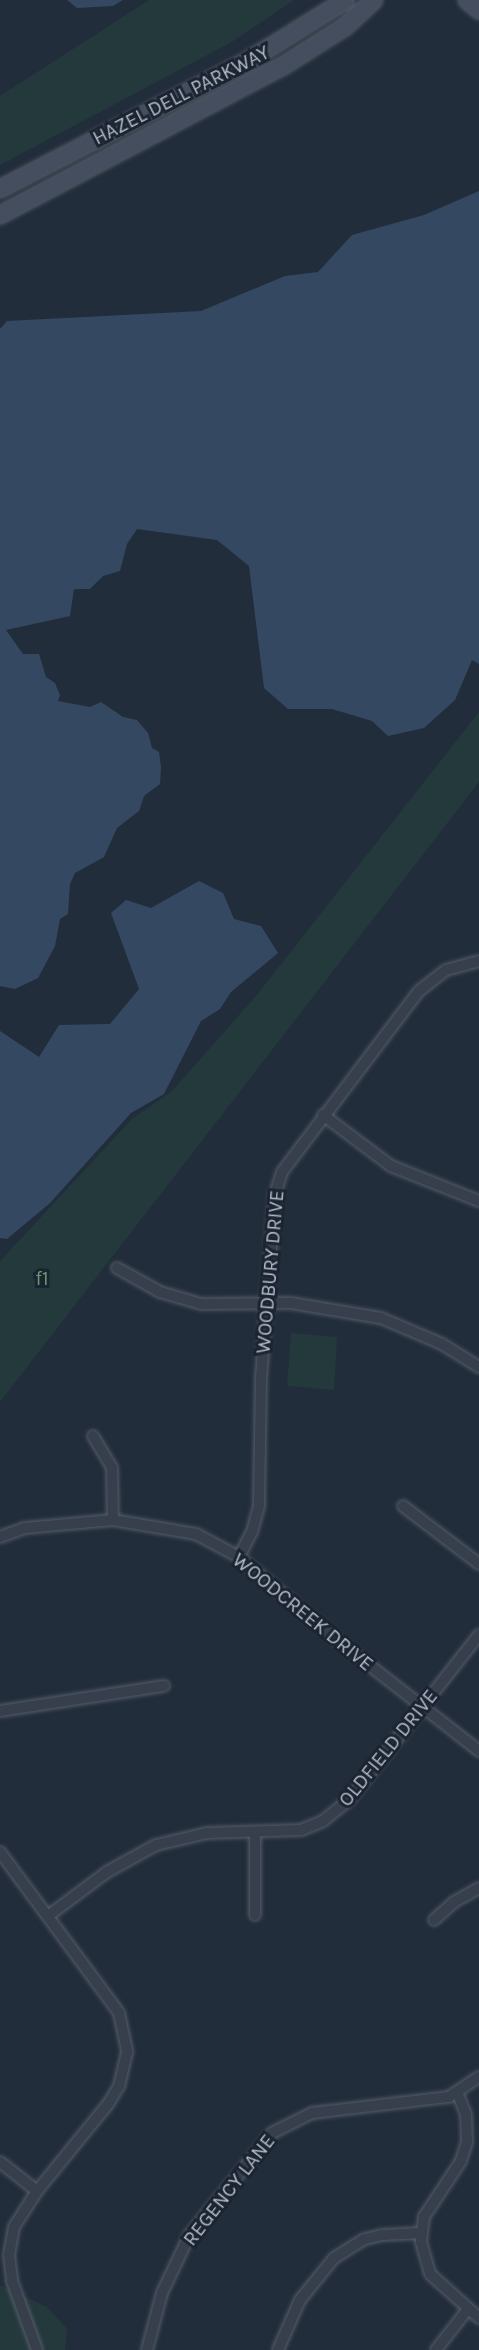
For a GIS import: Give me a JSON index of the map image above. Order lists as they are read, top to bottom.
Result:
{
  "streets": {
    "main road": ["HAZEL DELL PARKWAY"],
    "street": [
      "WOODBURY DRIVE",
      "WOODCREEK DRIVE",
      "OLDFIELD DRIVE",
      "REGENCY LANE"
    ]
  },
  "crossings": [
    ["WOODBURY DRIVE", "WOODCREEK DRIVE"],
    ["WOODCREEK DRIVE", "OLDFIELD DRIVE"]
  ],
  "parks": ["f1"]
}
